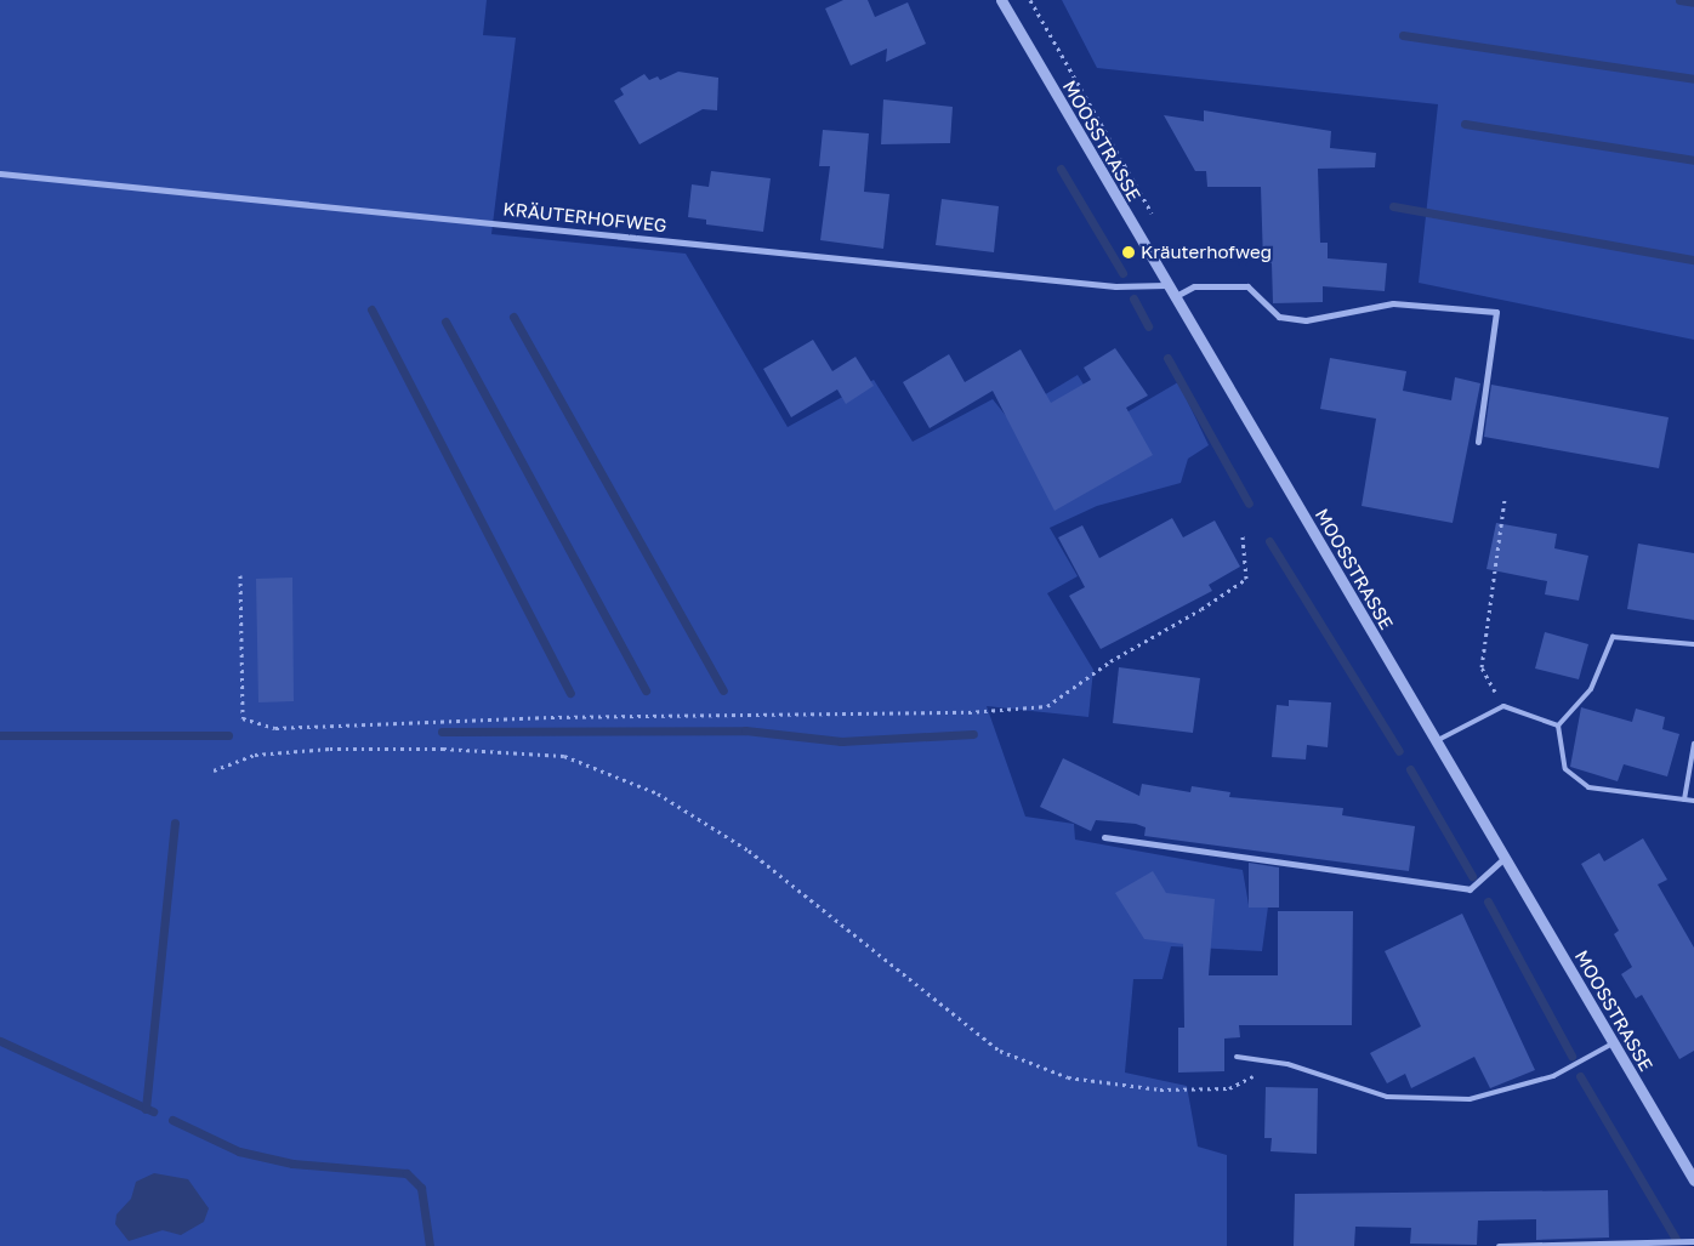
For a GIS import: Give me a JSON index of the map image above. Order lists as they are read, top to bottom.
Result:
{
  "streets": {
    "street": ["MOOSSTRASSE", "KRÄUTERHOFWEG"]
  },
  "crossings": [
    ["MOOSSTRASSE", "KRÄUTERHOFWEG"]
  ],
  "places": ["Kräuterhofweg"]
}
